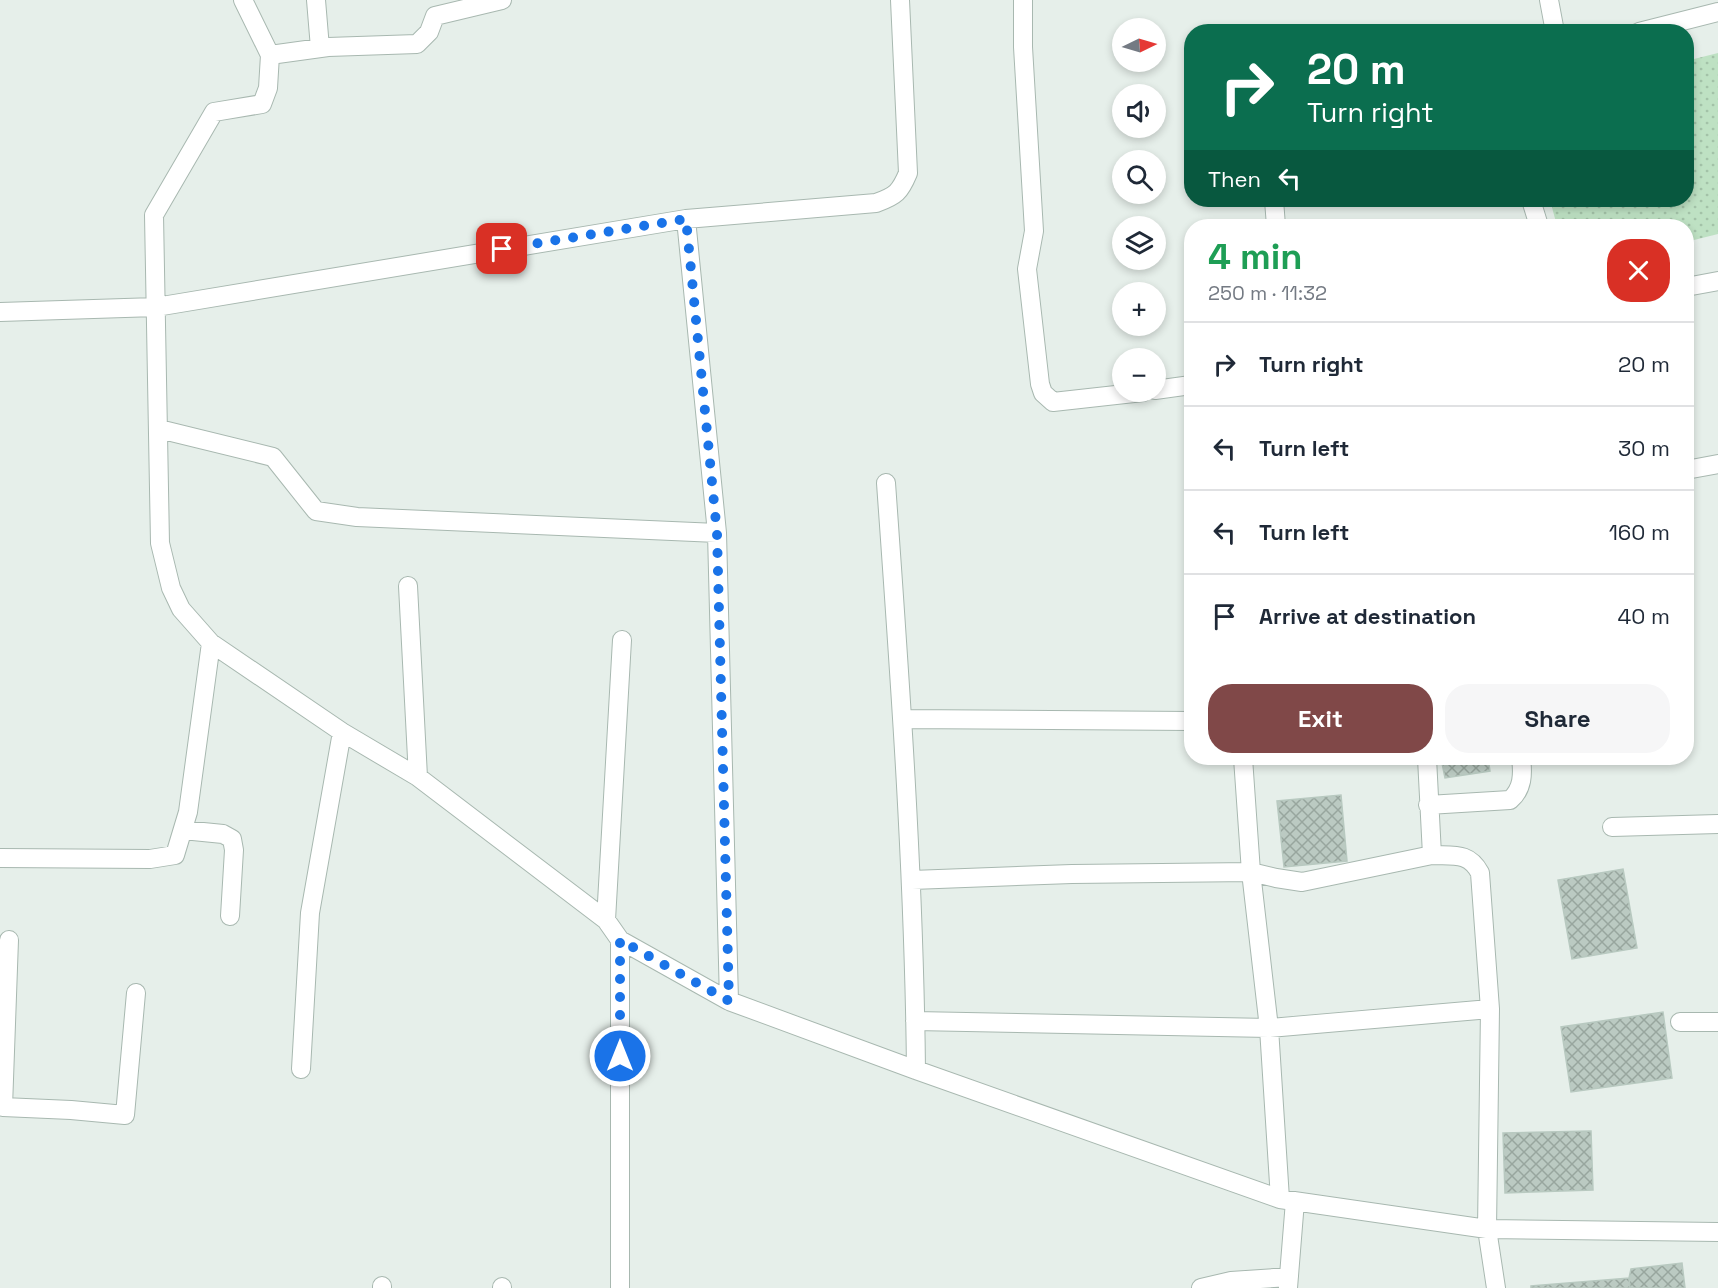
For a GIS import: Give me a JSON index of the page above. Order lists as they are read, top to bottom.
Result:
{
  "north": "right",
  "page": {
    "map_buttons": ["+", "−"],
    "turn": ["20 m", "Turn right"],
    "then": "Then",
    "heading": ["4 min", "250 m · 11:32"],
    "list": [
      {
        "name": "Turn right",
        "value": "20 m"
      },
      {
        "name": "Turn left",
        "value": "30 m"
      },
      {
        "name": "Turn left",
        "value": "160 m"
      },
      {
        "name": "Arrive at destination",
        "value": "40 m"
      }
    ],
    "buttons": ["Exit", "Share"]
  }
}
